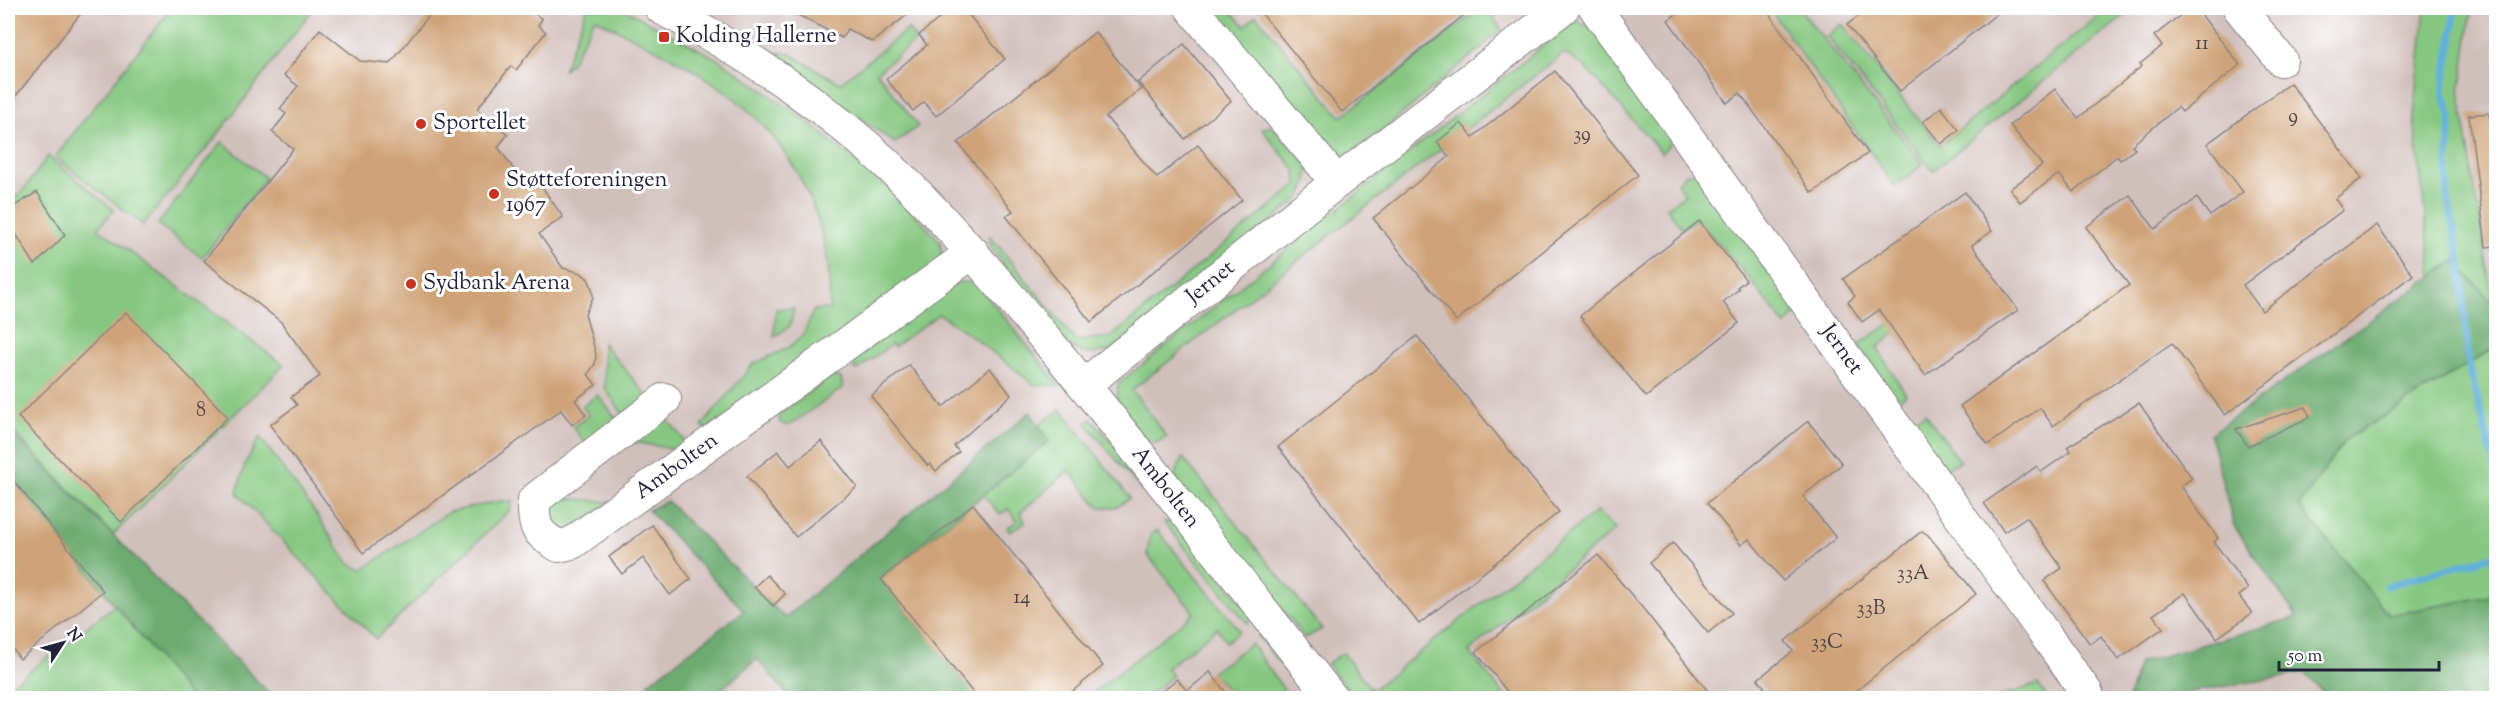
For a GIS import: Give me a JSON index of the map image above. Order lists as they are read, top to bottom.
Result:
{
  "streets": {
    "street": ["Jernet", "Ambolten"]
  },
  "crossings": [
    ["Jernet", "Ambolten"]
  ],
  "places": {
    "transit": ["Kolding Hallerne"],
    "other": ["Sportellet", "Støtteforeningen 1967", "Sydbank Arena"]
  },
  "house_numbers": [
    "11",
    "9",
    "39",
    "8",
    "33A",
    "14",
    "33B",
    "33C"
  ],
  "scale_bar": "50 m",
  "north": "top right"
}
